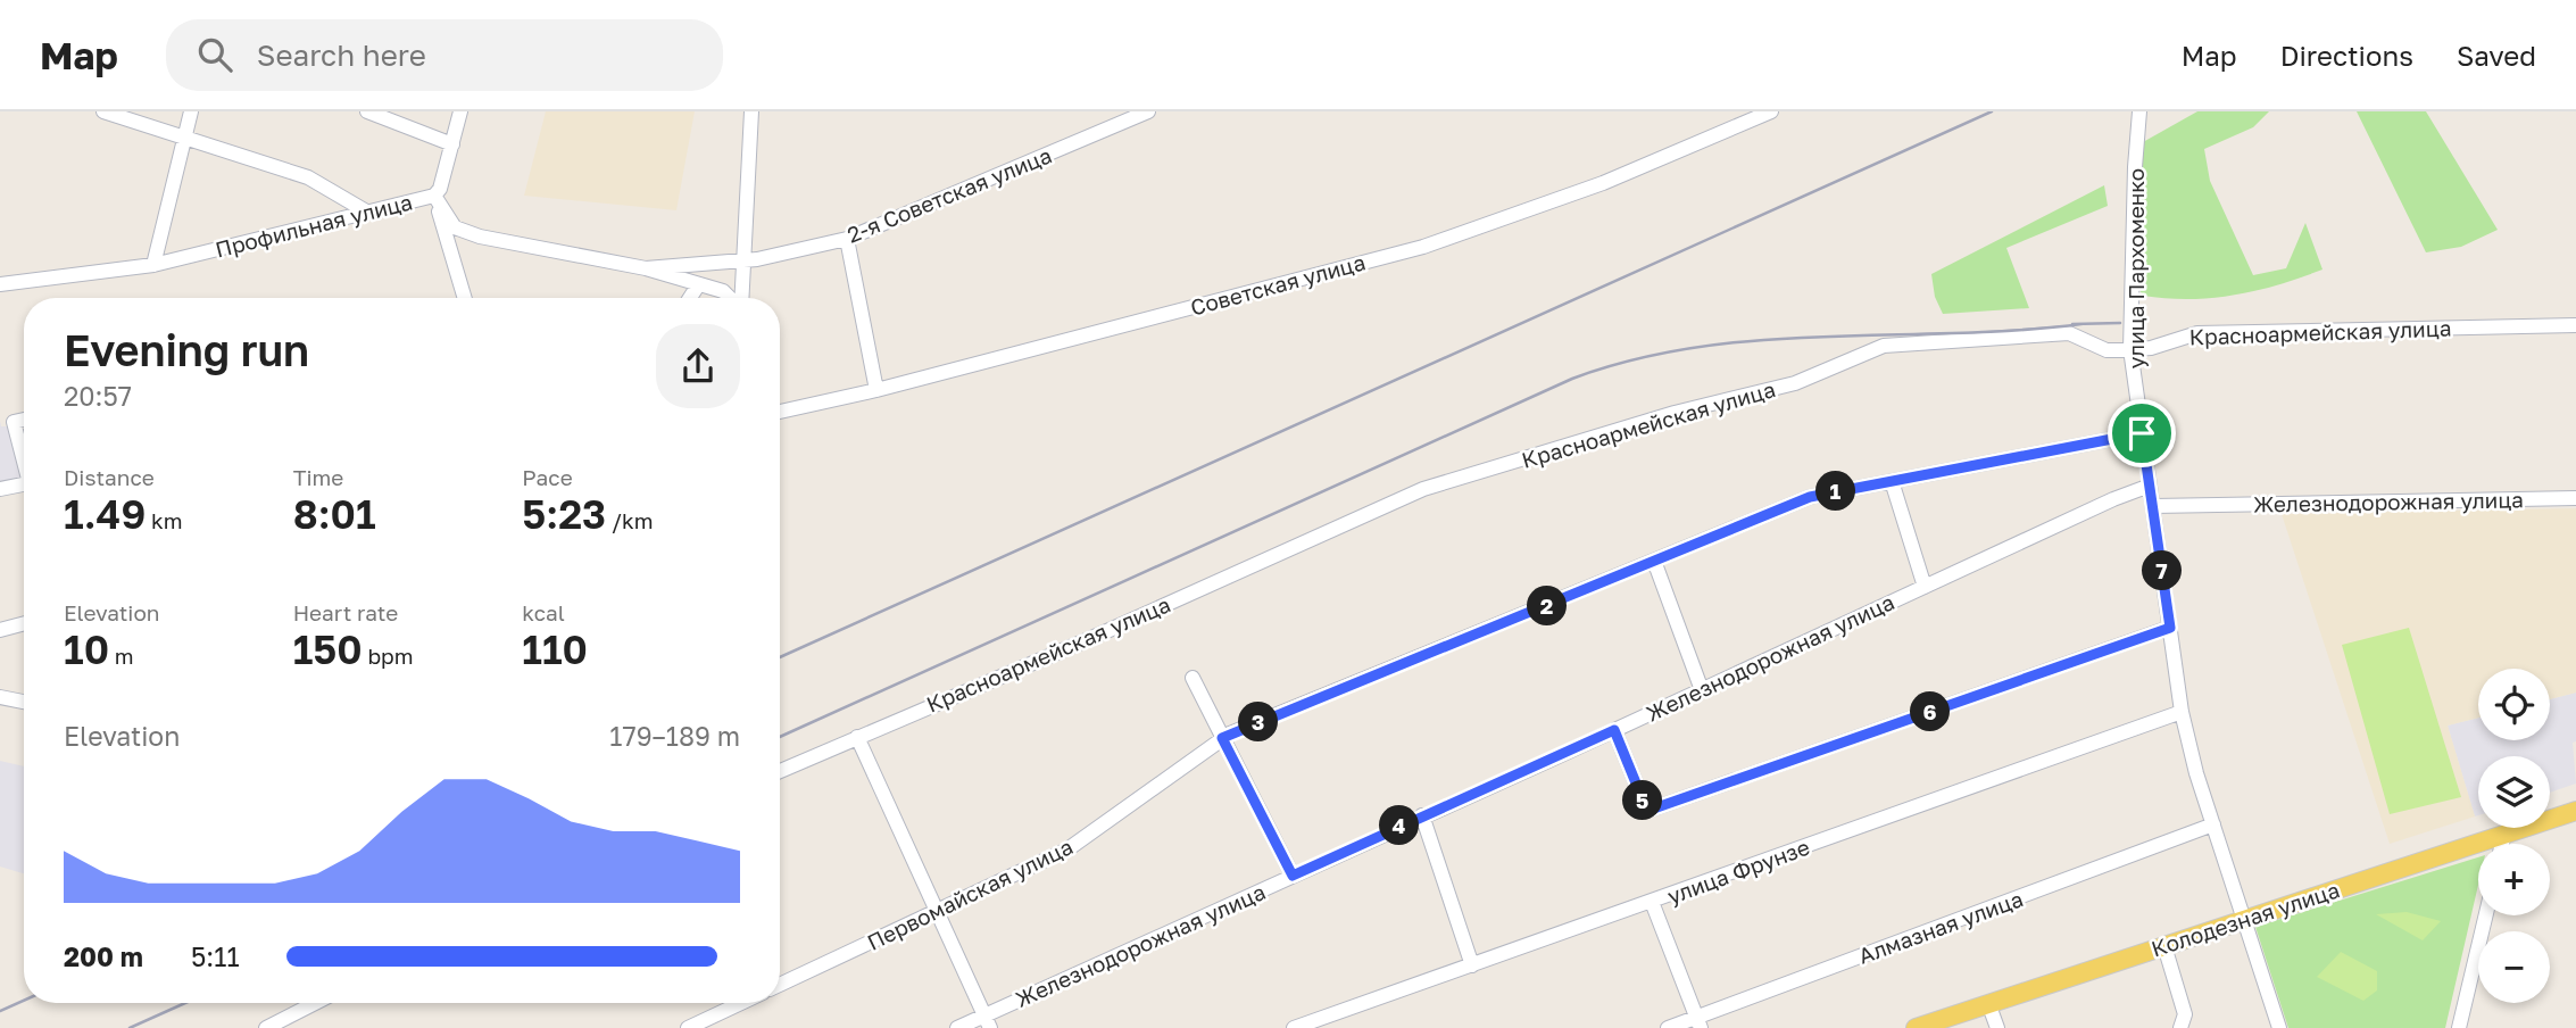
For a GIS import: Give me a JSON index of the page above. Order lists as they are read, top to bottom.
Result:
{
  "streets": {
    "main road": ["Колодезная улица"],
    "street": [
      "2-я Советская улица",
      "Профильная улица",
      "улица Пархоменко",
      "Советская улица",
      "Красноармейская улица",
      "Железнодорожная улица",
      "улица Фрунзе",
      "Первомайская улица",
      "Алмазная улица"
    ]
  },
  "crossings": [
    ["2-я Советская улица", "Профильная улица"],
    ["улица Пархоменко", "Красноармейская улица"],
    ["улица Пархоменко", "Железнодорожная улица"],
    ["улица Пархоменко", "улица Фрунзе"],
    ["улица Пархоменко", "Первомайская улица"],
    ["улица Пархоменко", "Колодезная улица"],
    ["улица Пархоменко", "Алмазная улица"]
  ],
  "page": {
    "header": "Map",
    "search": "Search here",
    "nav": ["Map", "Directions", "Saved"],
    "heading": ["Evening run", "20:57"],
    "stats": [
      ["Distance", "1.49 km"],
      ["Time", "8:01"],
      ["Pace", "5:23 /km"],
      ["Elevation", "10 m"],
      ["Heart rate", "150 bpm"],
      ["kcal", "110"]
    ],
    "pins": [
      "1",
      "7",
      "2",
      "6",
      "3",
      "5",
      "4"
    ],
    "map_buttons": ["+", "−"],
    "chart": ["Elevation", "179–189 m"],
    "list": [
      {
        "name": "200 m",
        "note": "5:11"
      }
    ]
  }
}
